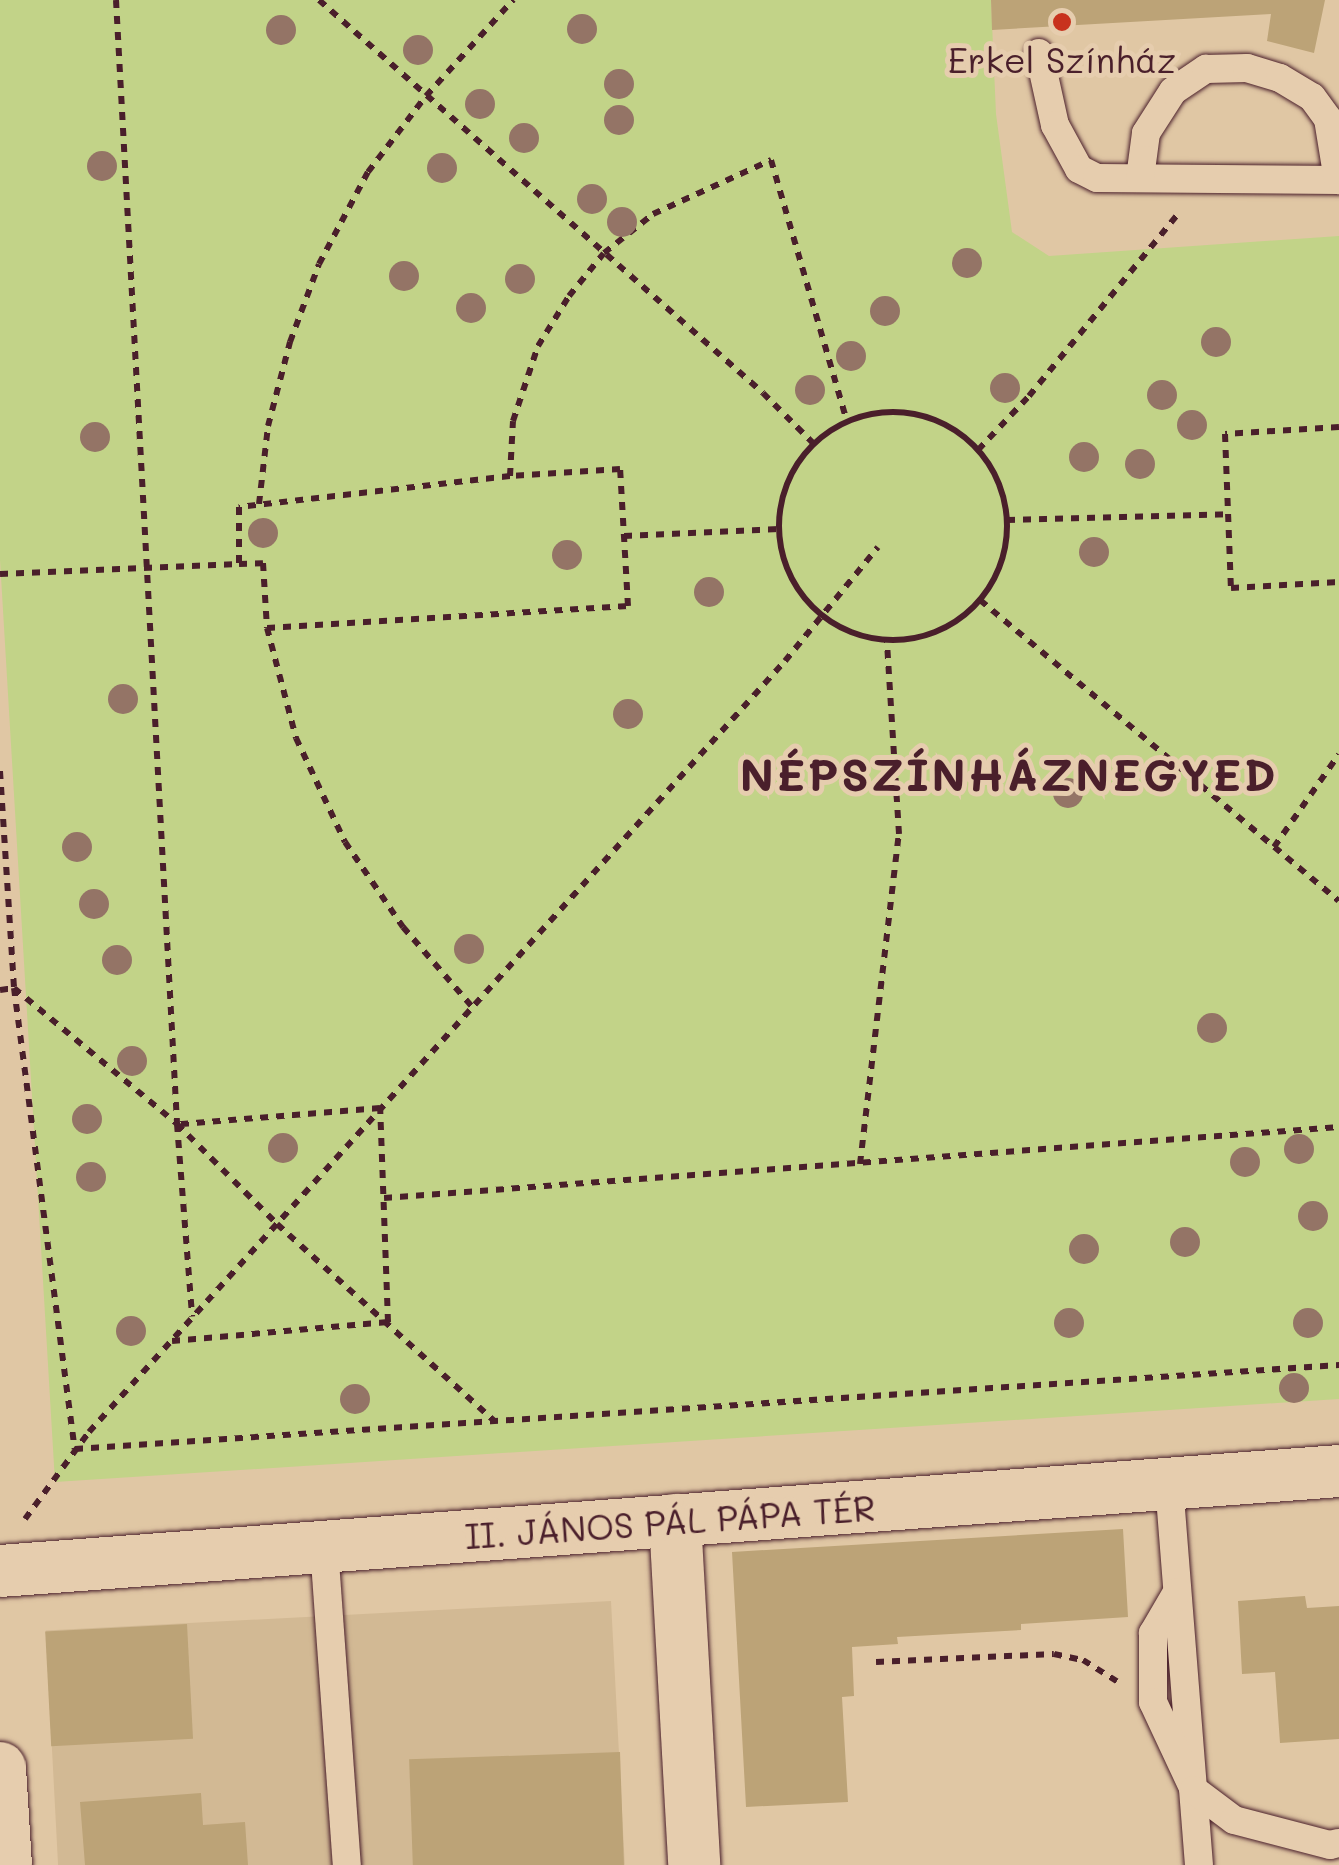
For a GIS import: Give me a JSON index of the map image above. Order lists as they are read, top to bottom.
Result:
{
  "streets": {
    "street": ["II. JÁNOS PÁL PÁPA TÉR"]
  },
  "districts": ["NÉPSZÍNHÁZNEGYED"],
  "places": ["Erkel Színház"]
}
